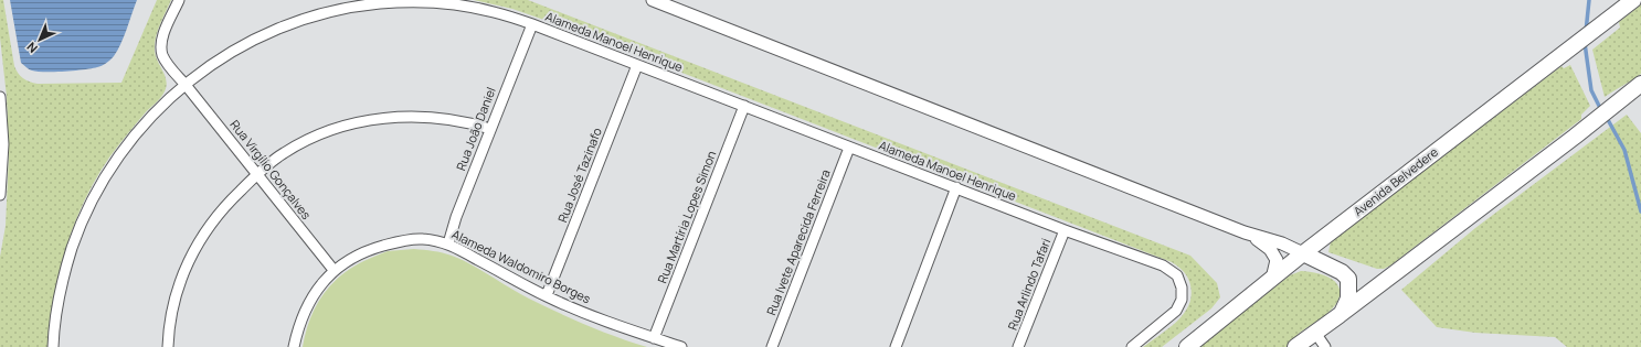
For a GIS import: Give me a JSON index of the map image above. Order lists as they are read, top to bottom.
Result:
{
  "streets": {
    "main road": ["Avenida Belvedere"],
    "street": [
      "Alameda Manoel Henrique",
      "Rua João Daniel",
      "Rua Virgílio Gonçalves",
      "Rua José Tazinafo",
      "Rua Martíria Lopes Simon",
      "Rua Ivete Aparecida Ferreira",
      "Alameda Waldomiro Borges",
      "Rua Arlindo Tafari"
    ]
  },
  "crossings": [
    ["Alameda Manoel Henrique", "Rua João Daniel"],
    ["Alameda Manoel Henrique", "Rua Virgílio Gonçalves"],
    ["Alameda Manoel Henrique", "Rua José Tazinafo"],
    ["Alameda Manoel Henrique", "Rua Martíria Lopes Simon"],
    ["Alameda Manoel Henrique", "Rua Ivete Aparecida Ferreira"],
    ["Alameda Manoel Henrique", "Rua Arlindo Tafari"],
    ["Rua João Daniel", "Alameda Waldomiro Borges"],
    ["Rua Virgílio Gonçalves", "Alameda Waldomiro Borges"],
    ["Rua José Tazinafo", "Alameda Waldomiro Borges"],
    ["Rua Martíria Lopes Simon", "Alameda Waldomiro Borges"]
  ],
  "north": "bottom left"
}
